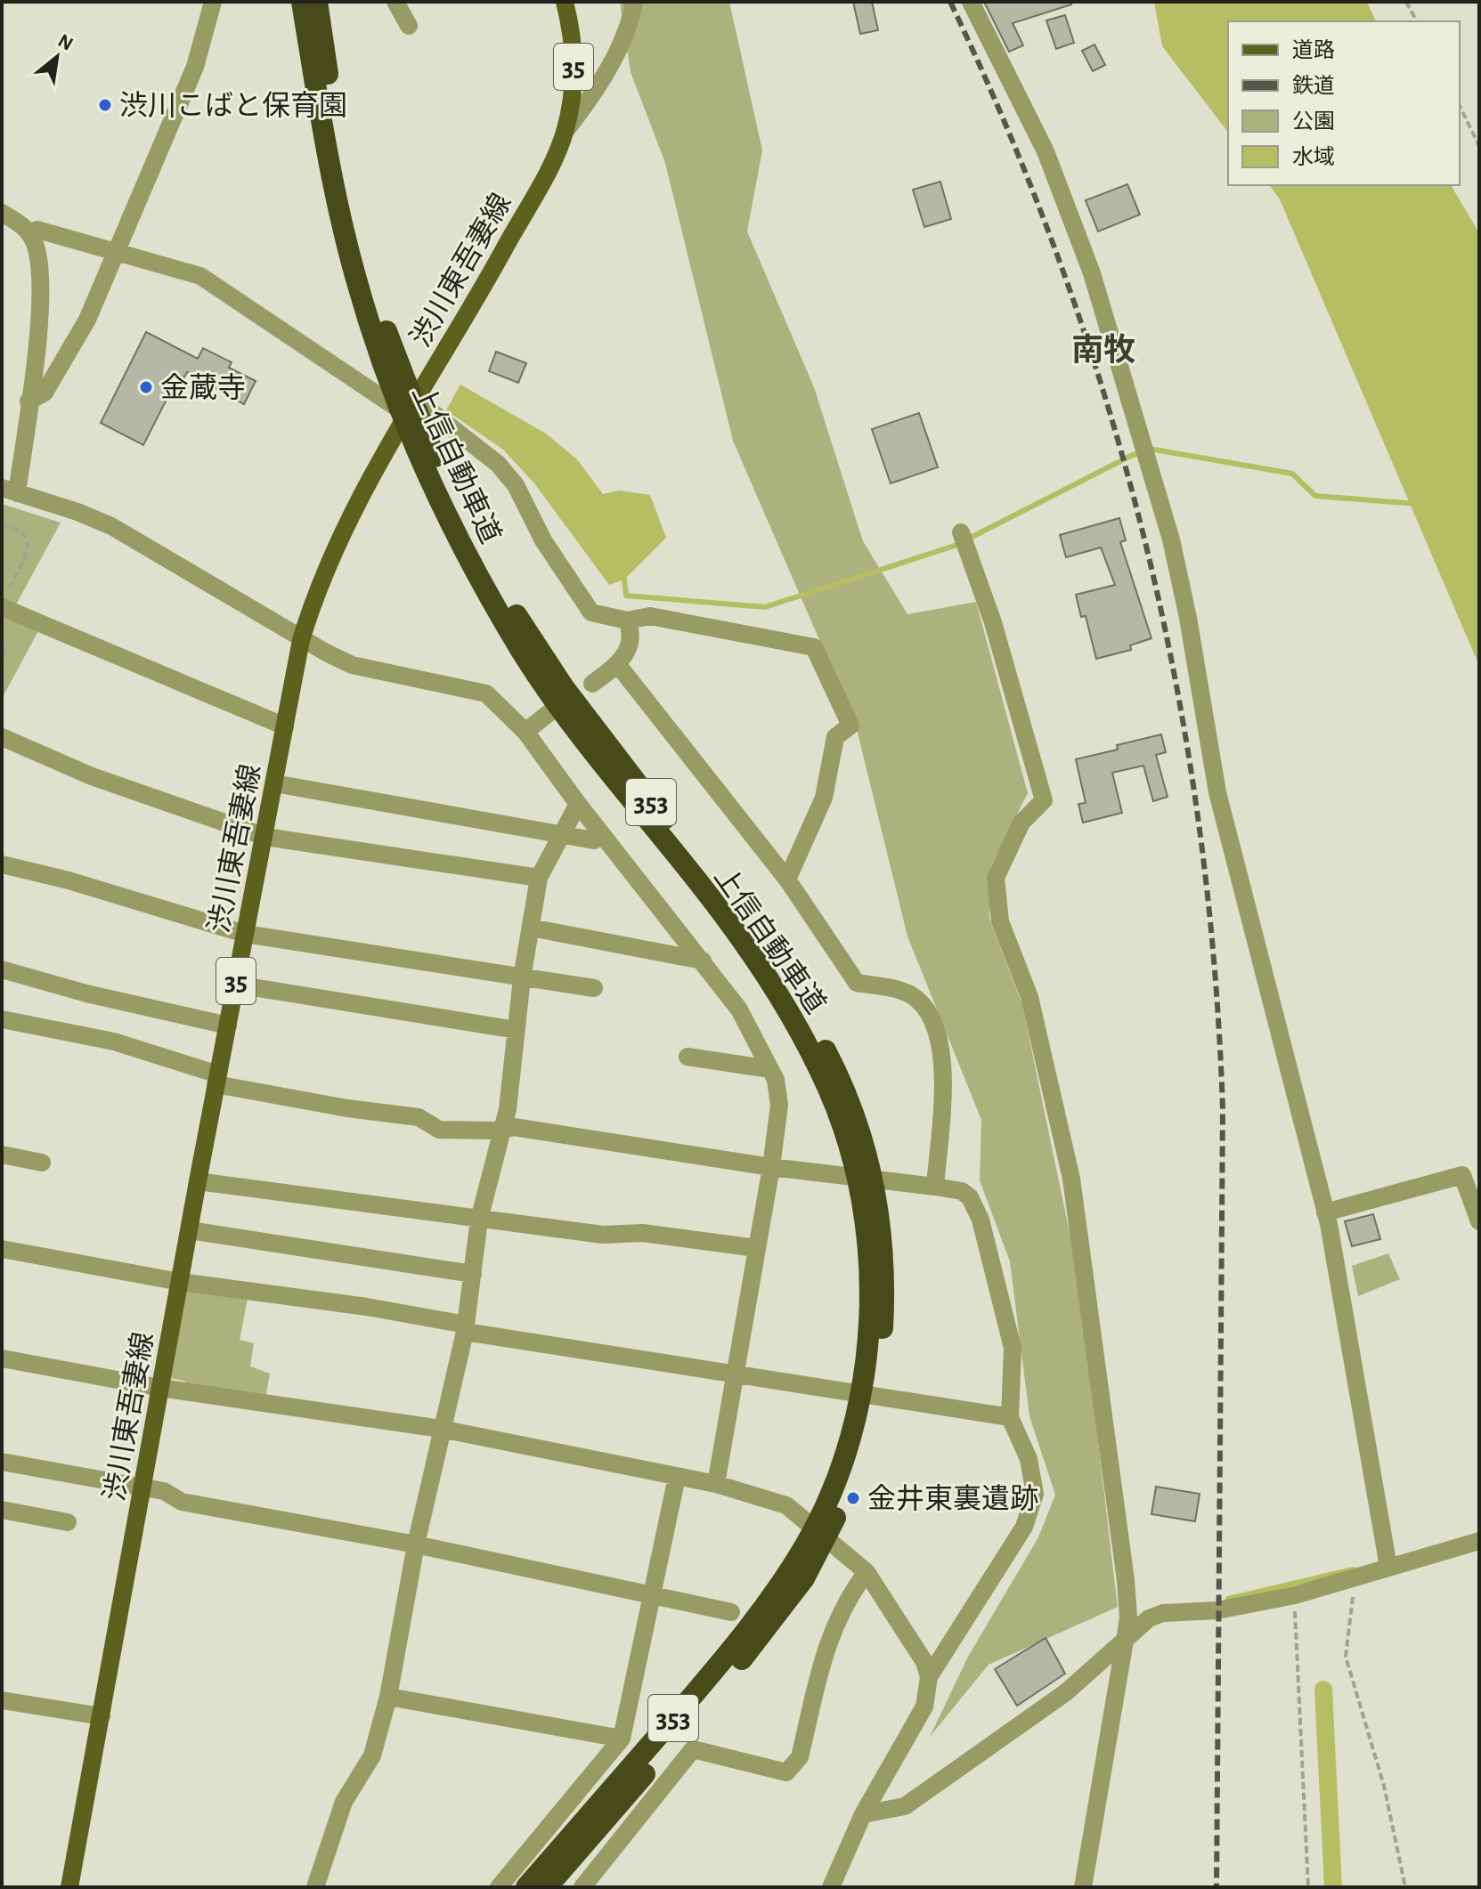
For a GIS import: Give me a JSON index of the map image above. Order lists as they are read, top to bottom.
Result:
{
  "streets": {
    "highway": ["上信自動車道", "353"],
    "main road": ["35", "渋川東吾妻線"]
  },
  "districts": ["南牧"],
  "places": ["渋川こばと保育園", "金蔵寺", "金井東裏遺跡"],
  "legend": [
    "道路",
    "鉄道",
    "公園",
    "水域"
  ],
  "north": "top right"
}
